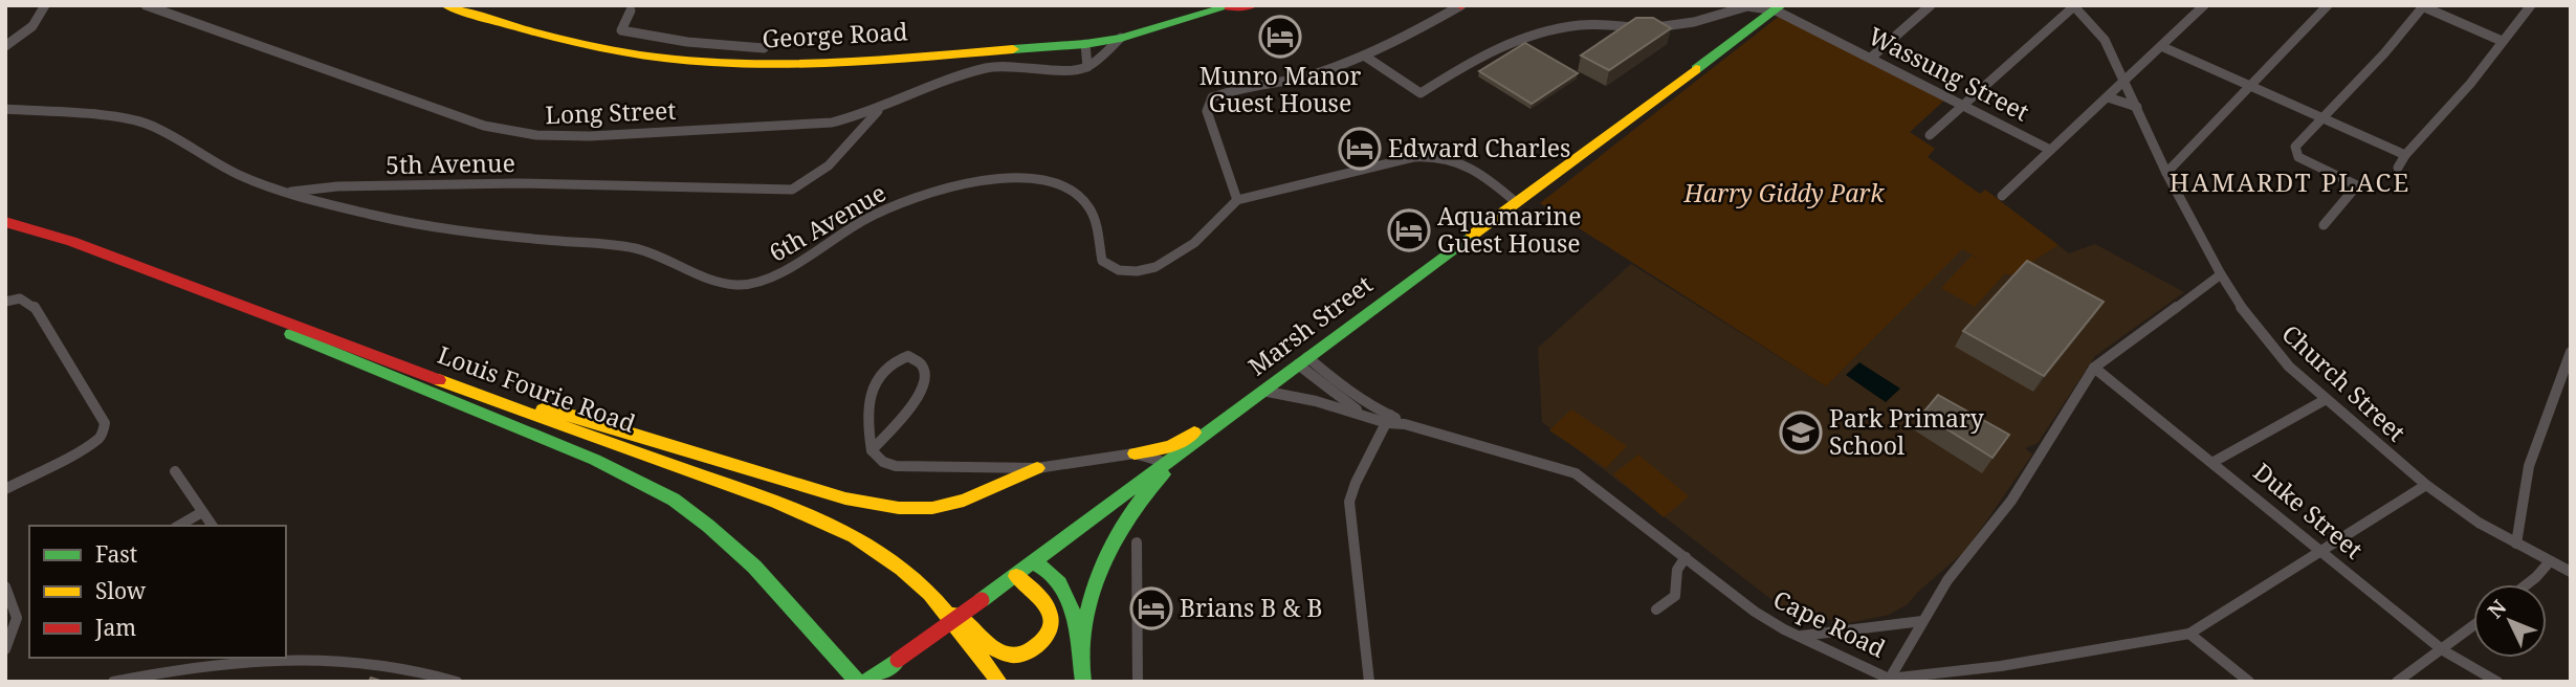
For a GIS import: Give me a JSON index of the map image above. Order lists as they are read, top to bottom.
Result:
{
  "streets": {
    "main road": ["George Road", "Marsh Street", "Louis Fourie Road"],
    "street": [
      "Wassung Street",
      "Long Street",
      "5th Avenue",
      "6th Avenue",
      "Church Street",
      "Duke Street",
      "Cape Road"
    ]
  },
  "crossings": [
    ["Wassung Street", "Marsh Street"],
    ["Long Street", "5th Avenue"],
    ["5th Avenue", "6th Avenue"],
    ["Marsh Street", "Cape Road"],
    ["Church Street", "Cape Road"],
    ["Duke Street", "Cape Road"]
  ],
  "districts": ["HAMARDT PLACE"],
  "parks": ["Harry Giddy Park"],
  "places": {
    "hotel": [
      "Munro Manor Guest House",
      "Edward Charles",
      "Aquamarine Guest House",
      "Brians B & B"
    ],
    "school or university": ["Park Primary School"]
  },
  "legend": ["Fast", "Slow", "Jam"],
  "north": "top left"
}
